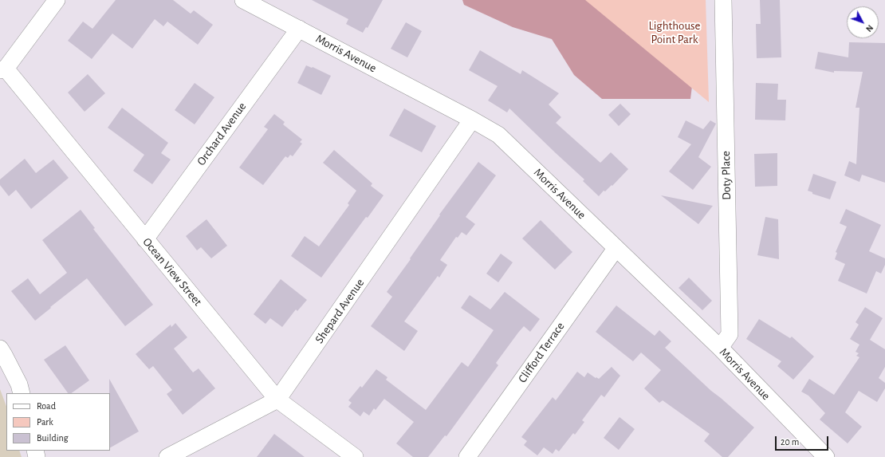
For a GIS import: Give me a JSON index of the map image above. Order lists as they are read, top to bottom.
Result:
{
  "streets": {
    "street": [
      "Morris Avenue",
      "Orchard Avenue",
      "Doty Place",
      "Ocean View Street",
      "Shepard Avenue",
      "Clifford Terrace"
    ]
  },
  "crossings": [
    ["Morris Avenue", "Orchard Avenue"],
    ["Morris Avenue", "Doty Place"],
    ["Morris Avenue", "Shepard Avenue"],
    ["Morris Avenue", "Clifford Terrace"],
    ["Orchard Avenue", "Ocean View Street"],
    ["Ocean View Street", "Shepard Avenue"]
  ],
  "parks": ["Lighthouse Point Park"],
  "legend": ["Road", "Park", "Building"],
  "scale_bar": "20 m",
  "north": "bottom right"
}
